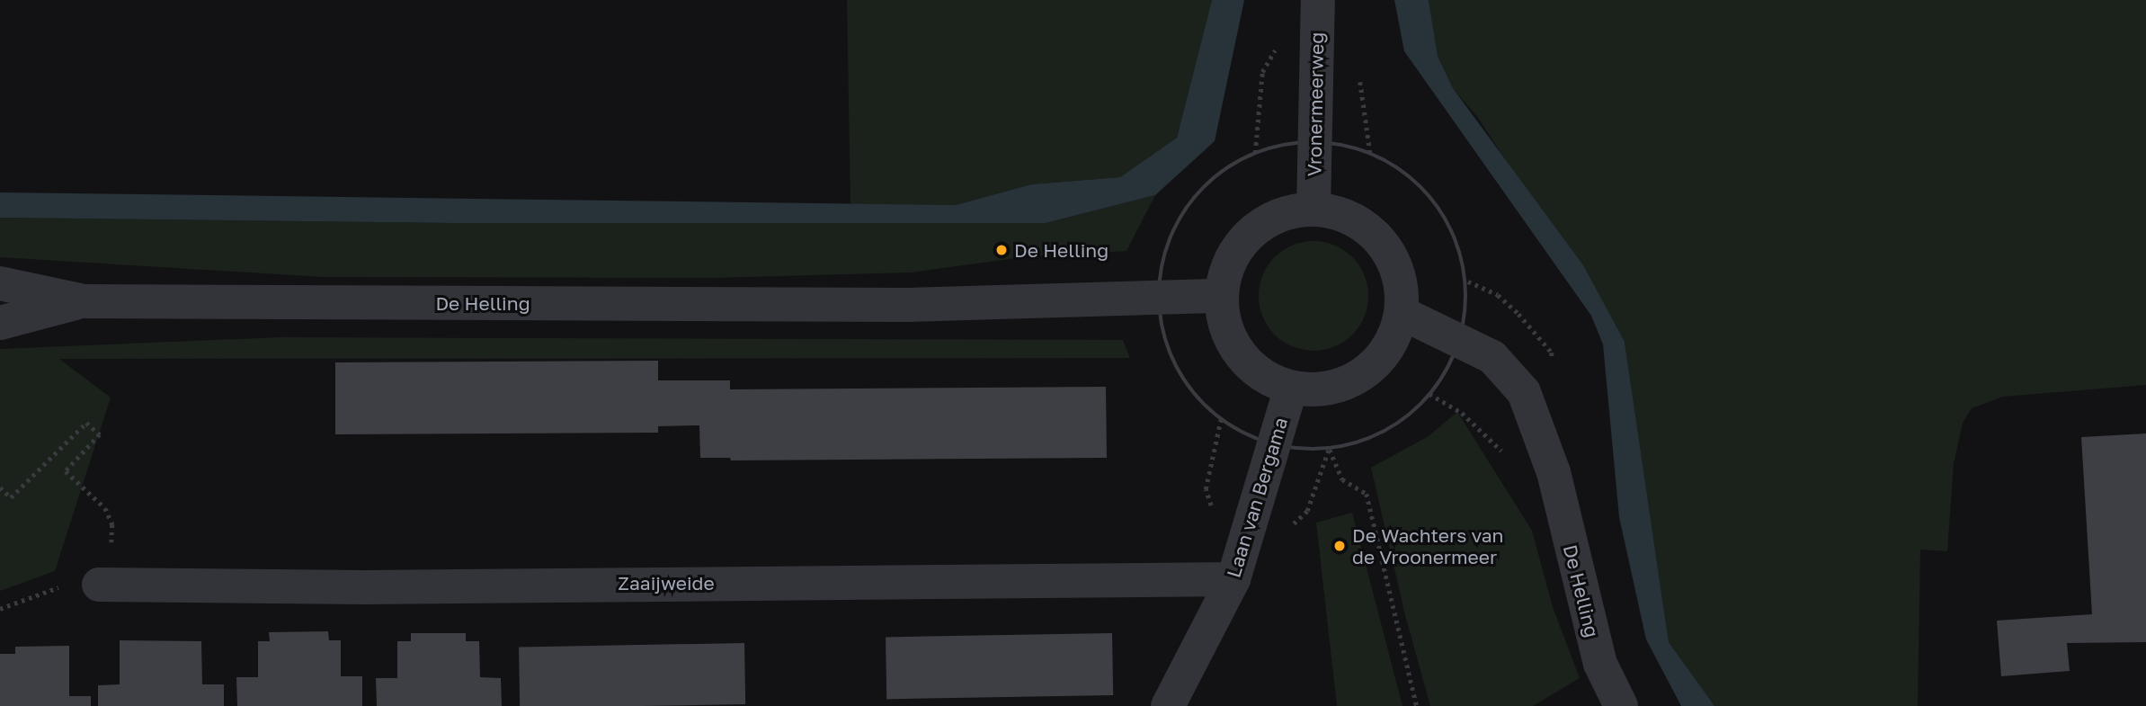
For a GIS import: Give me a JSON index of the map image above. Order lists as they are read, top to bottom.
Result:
{
  "streets": {
    "street": [
      "Vronermeerweg",
      "De Helling",
      "Laan van Bergama",
      "Zaaijweide"
    ]
  },
  "crossings": [
    ["Vronermeerweg", "De Helling"],
    ["Vronermeerweg", "Laan van Bergama"],
    ["De Helling", "Laan van Bergama"],
    ["Laan van Bergama", "Zaaijweide"]
  ],
  "places": ["De Helling", "De Wachters van de Vroonermeer"]
}
